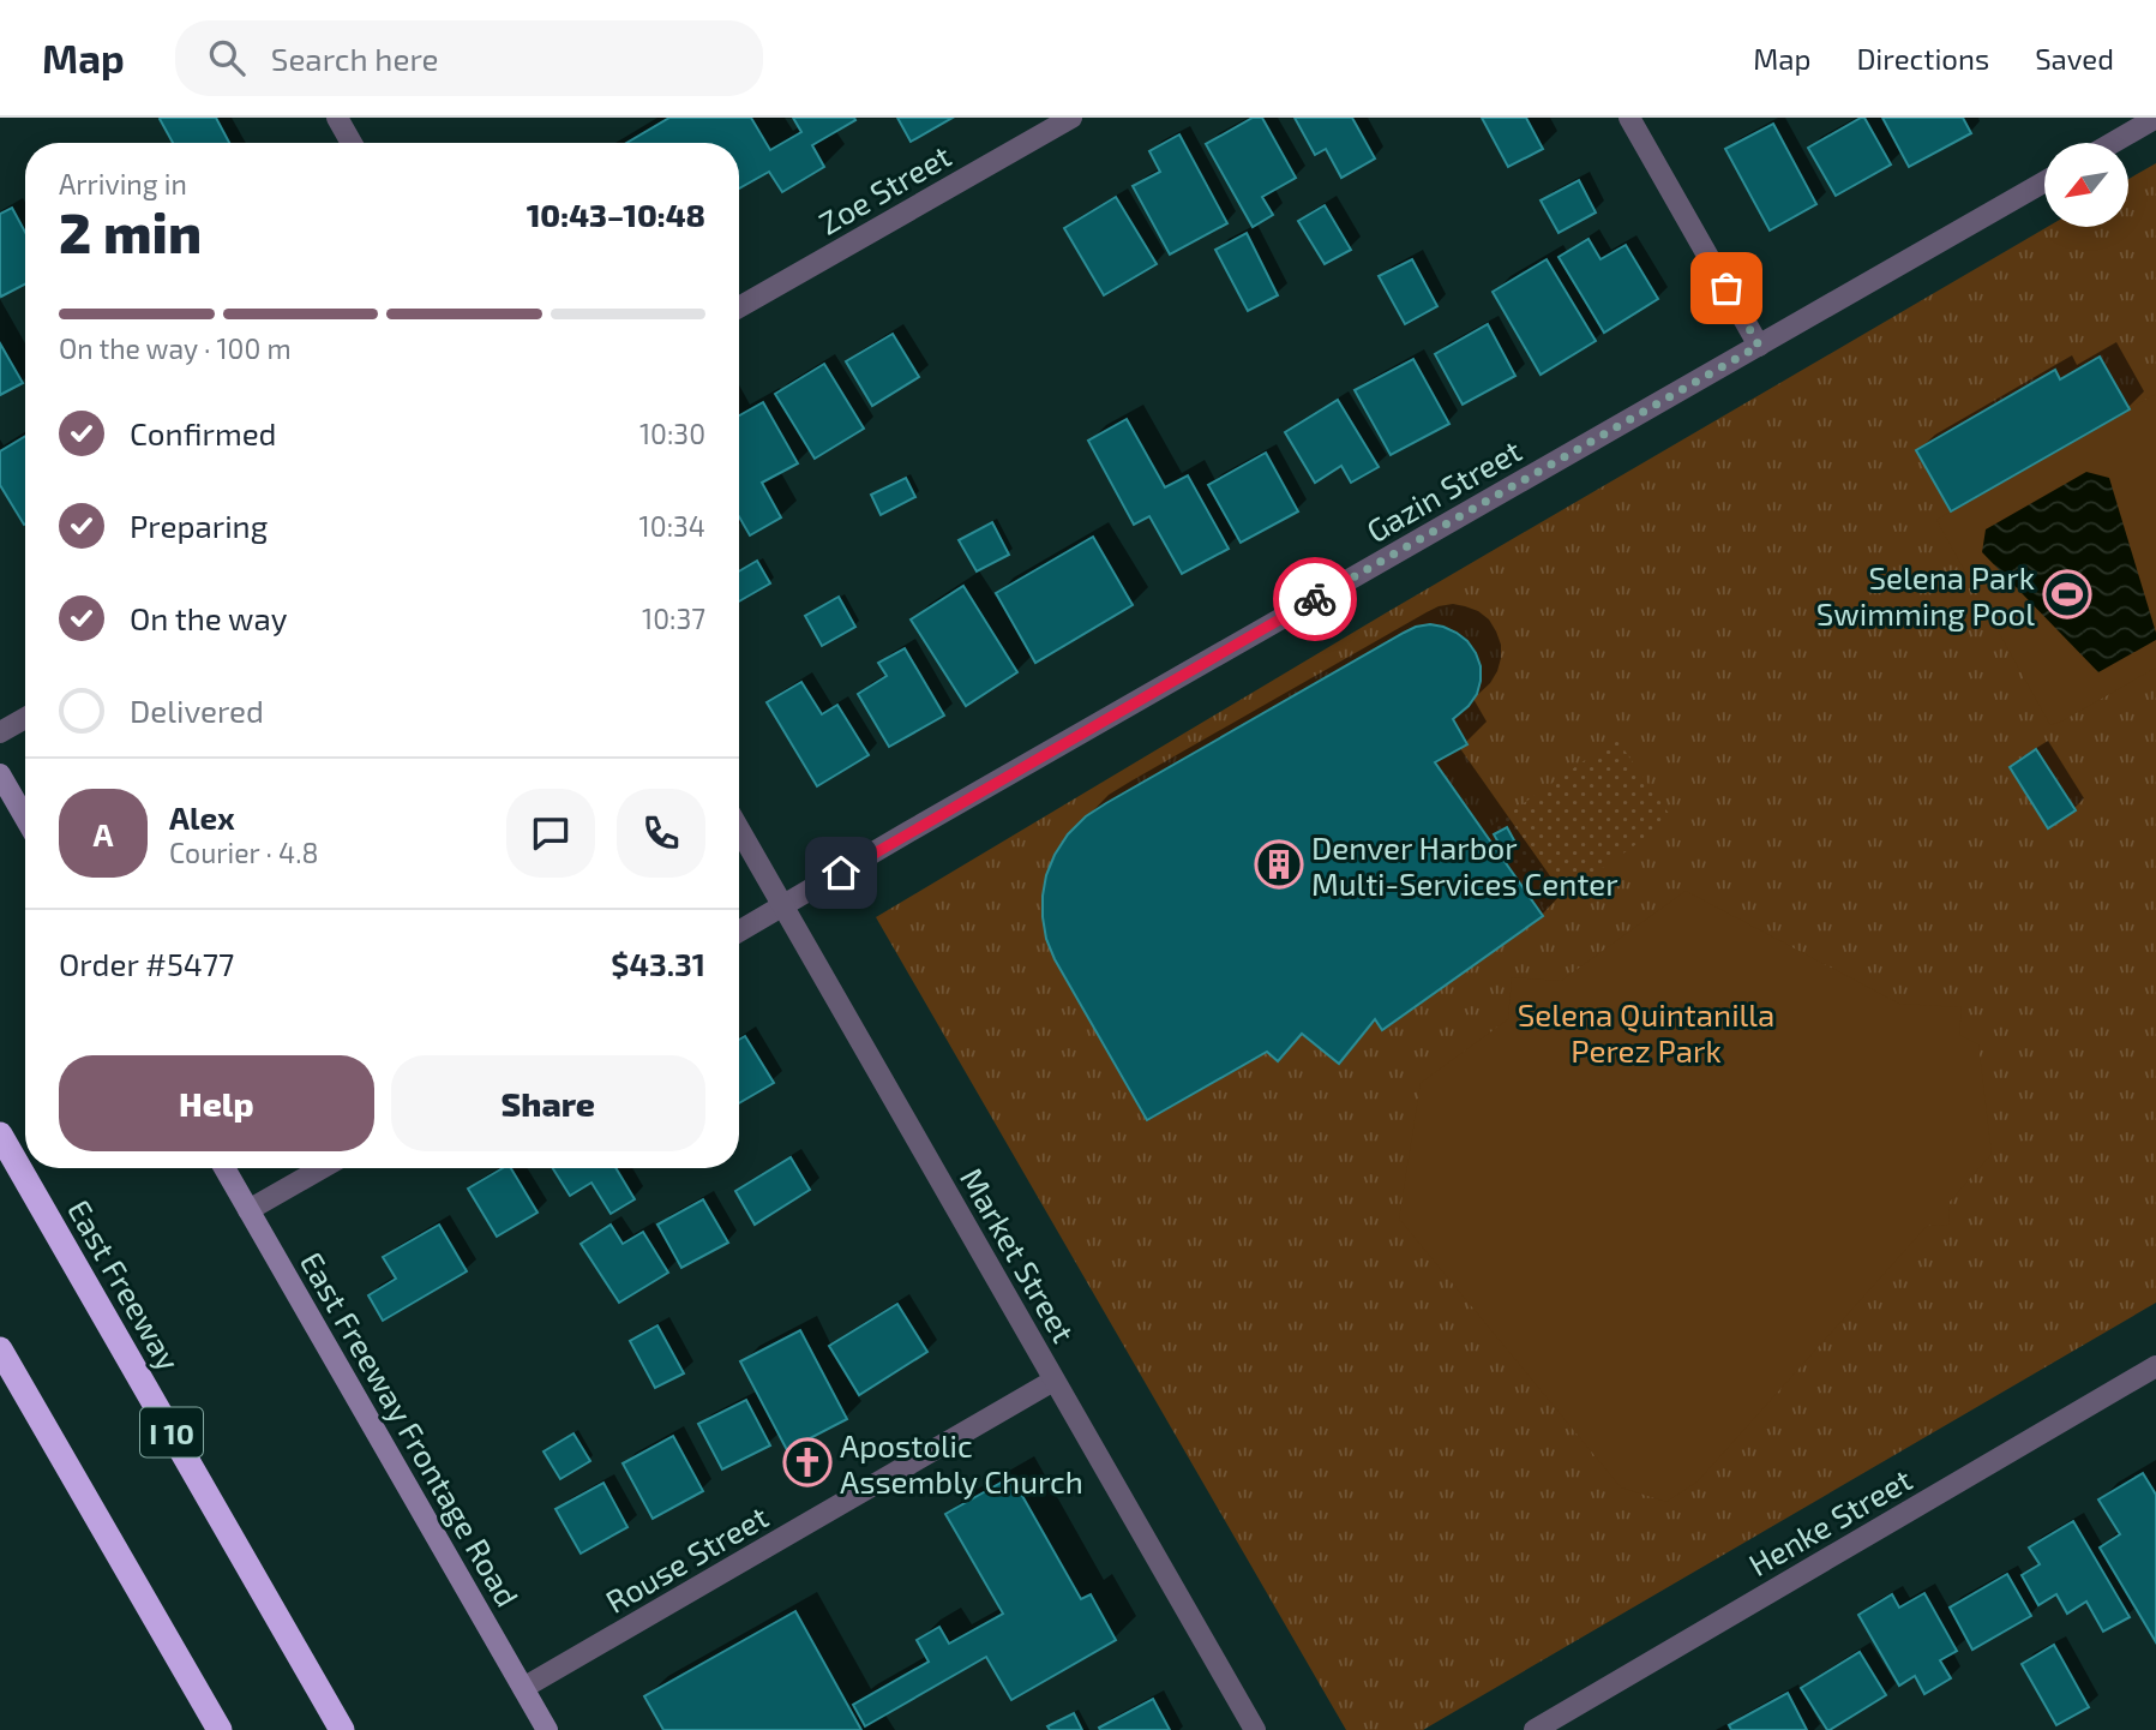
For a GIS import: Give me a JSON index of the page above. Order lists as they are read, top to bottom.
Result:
{
  "streets": {
    "highway": ["East Freeway", "I 10"],
    "main road": ["East Freeway Frontage Road"],
    "street": [
      "Zoe Street",
      "Gazin Street",
      "Market Street",
      "Henke Street",
      "Rouse Street"
    ]
  },
  "crossings": [
    ["Gazin Street", "Market Street"],
    ["Market Street", "Rouse Street"],
    ["East Freeway Frontage Road", "Rouse Street"]
  ],
  "parks": ["Selena Quintanilla Perez Park"],
  "places": {
    "sports": ["Selena Park Swimming Pool"],
    "building": ["Denver Harbor Multi-Services Center"],
    "church": ["Apostolic Assembly Church"]
  },
  "north": "bottom left",
  "page": {
    "header": "Map",
    "search": "Search here",
    "nav": ["Map", "Directions", "Saved"],
    "heading": ["2 min", "Arriving in", "10:43–10:48"],
    "panel": [
      "Alex",
      "Courier · 4.8",
      "Order #5477",
      "$43.31"
    ],
    "bar": "On the way · 100 m",
    "list": [
      ["Confirmed", "10:30"],
      ["Preparing", "10:34"],
      ["On the way", "10:37"],
      "Delivered"
    ],
    "round": "A",
    "buttons": ["Help", "Share"]
  }
}
